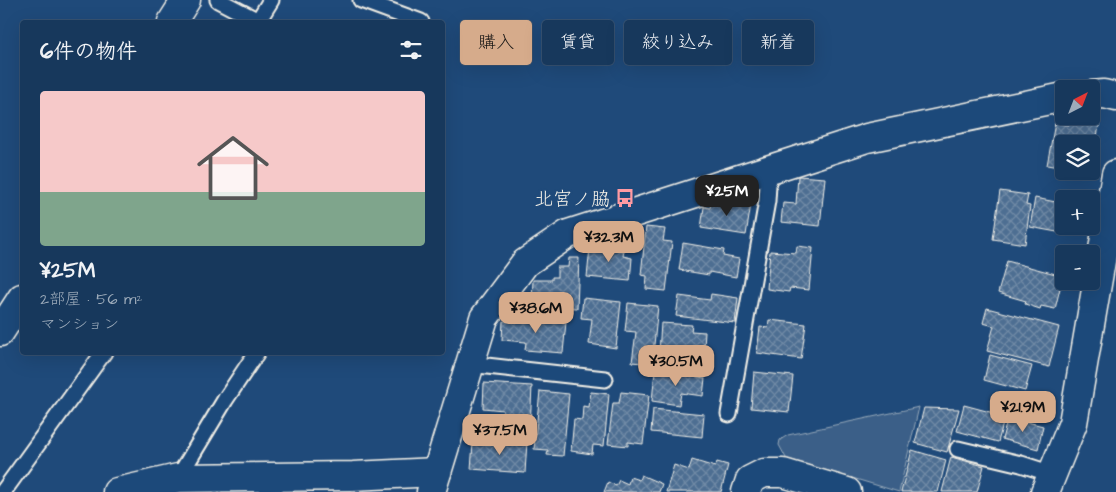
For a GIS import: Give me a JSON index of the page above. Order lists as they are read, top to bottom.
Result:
{
  "places": {
    "bus stop": ["北宮ノ脇"]
  },
  "north": "top right",
  "page": {
    "chip": [
      "購入",
      "賃貸",
      "絞り込み",
      "新着"
    ],
    "heading": "6件の物件",
    "map_buttons": ["+", "−"],
    "list": [
      {
        "name": "¥25M",
        "note": "2部屋 · 56 m² · マンション"
      }
    ],
    "price": [
      "¥25M",
      "¥32.3M",
      "¥38.6M",
      "¥30.5M",
      "¥21.9M",
      "¥37.5M"
    ]
  }
}
